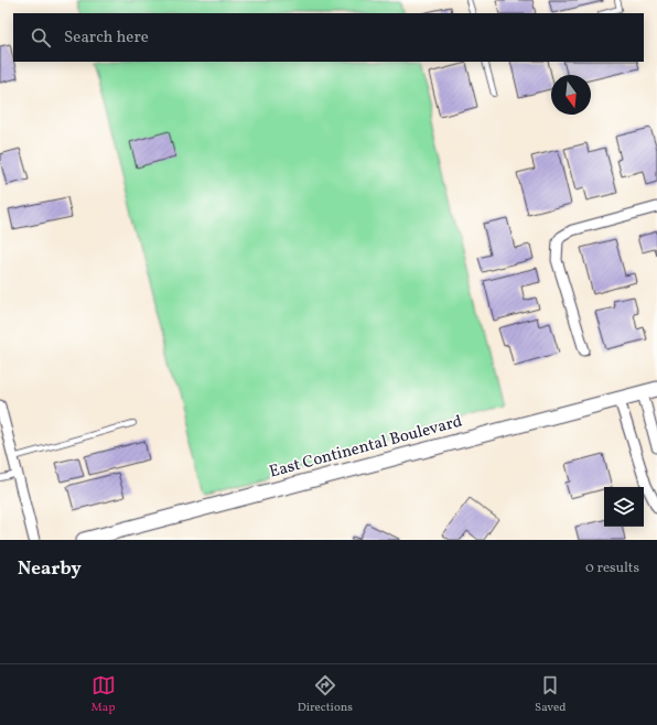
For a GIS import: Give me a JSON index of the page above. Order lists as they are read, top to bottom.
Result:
{
  "streets": {
    "main road": ["East Continental Boulevard"]
  },
  "north": "bottom",
  "page": {
    "search": "Search here",
    "heading": ["Nearby", "0 results"],
    "nav": ["Map", "Directions", "Saved"]
  }
}
